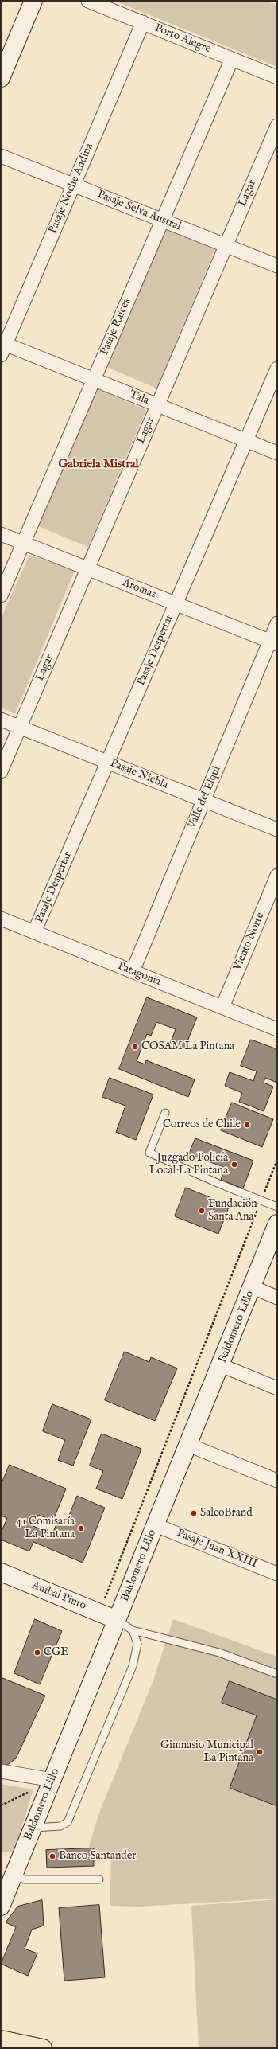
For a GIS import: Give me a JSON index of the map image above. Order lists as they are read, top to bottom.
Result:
{
  "streets": {
    "street": [
      "Porto Alegre",
      "Pasaje Noche Andina",
      "Lagar",
      "Pasaje Selva Austral",
      "Pasaje Raíces",
      "Tala",
      "Aromas",
      "Pasaje Despertar",
      "Pasaje Niebla",
      "Valle del Elqui",
      "Viento Norte",
      "Patagonia",
      "Baldomero Lillo",
      "Pasaje Juan XXIII",
      "Aníbal Pinto"
    ]
  },
  "crossings": [
    ["Porto Alegre", "Pasaje Noche Andina"],
    ["Porto Alegre", "Pasaje Raíces"],
    ["Pasaje Noche Andina", "Pasaje Selva Austral"],
    ["Pasaje Noche Andina", "Tala"],
    ["Lagar", "Pasaje Selva Austral"],
    ["Lagar", "Tala"],
    ["Lagar", "Aromas"],
    ["Lagar", "Pasaje Niebla"],
    ["Pasaje Selva Austral", "Pasaje Raíces"],
    ["Pasaje Raíces", "Tala"],
    ["Pasaje Raíces", "Aromas"],
    ["Tala", "Pasaje Despertar"],
    ["Aromas", "Pasaje Despertar"],
    ["Aromas", "Valle del Elqui"],
    ["Pasaje Despertar", "Pasaje Niebla"],
    ["Pasaje Despertar", "Patagonia"],
    ["Pasaje Niebla", "Valle del Elqui"],
    ["Valle del Elqui", "Patagonia"],
    ["Viento Norte", "Patagonia"],
    ["Baldomero Lillo", "Pasaje Juan XXIII"],
    ["Baldomero Lillo", "Aníbal Pinto"]
  ],
  "districts": ["Gabriela Mistral"],
  "places": [
    "COSAM La Pintana",
    "Correos de Chile",
    "Juzgado Policía Local La Pintana",
    "Fundación Santa Ana",
    "SalcoBrand",
    "41 Comisaría La Pintana",
    "CGE",
    "Gimnasio Municipal La Pintana",
    "Banco Santander"
  ]
}
